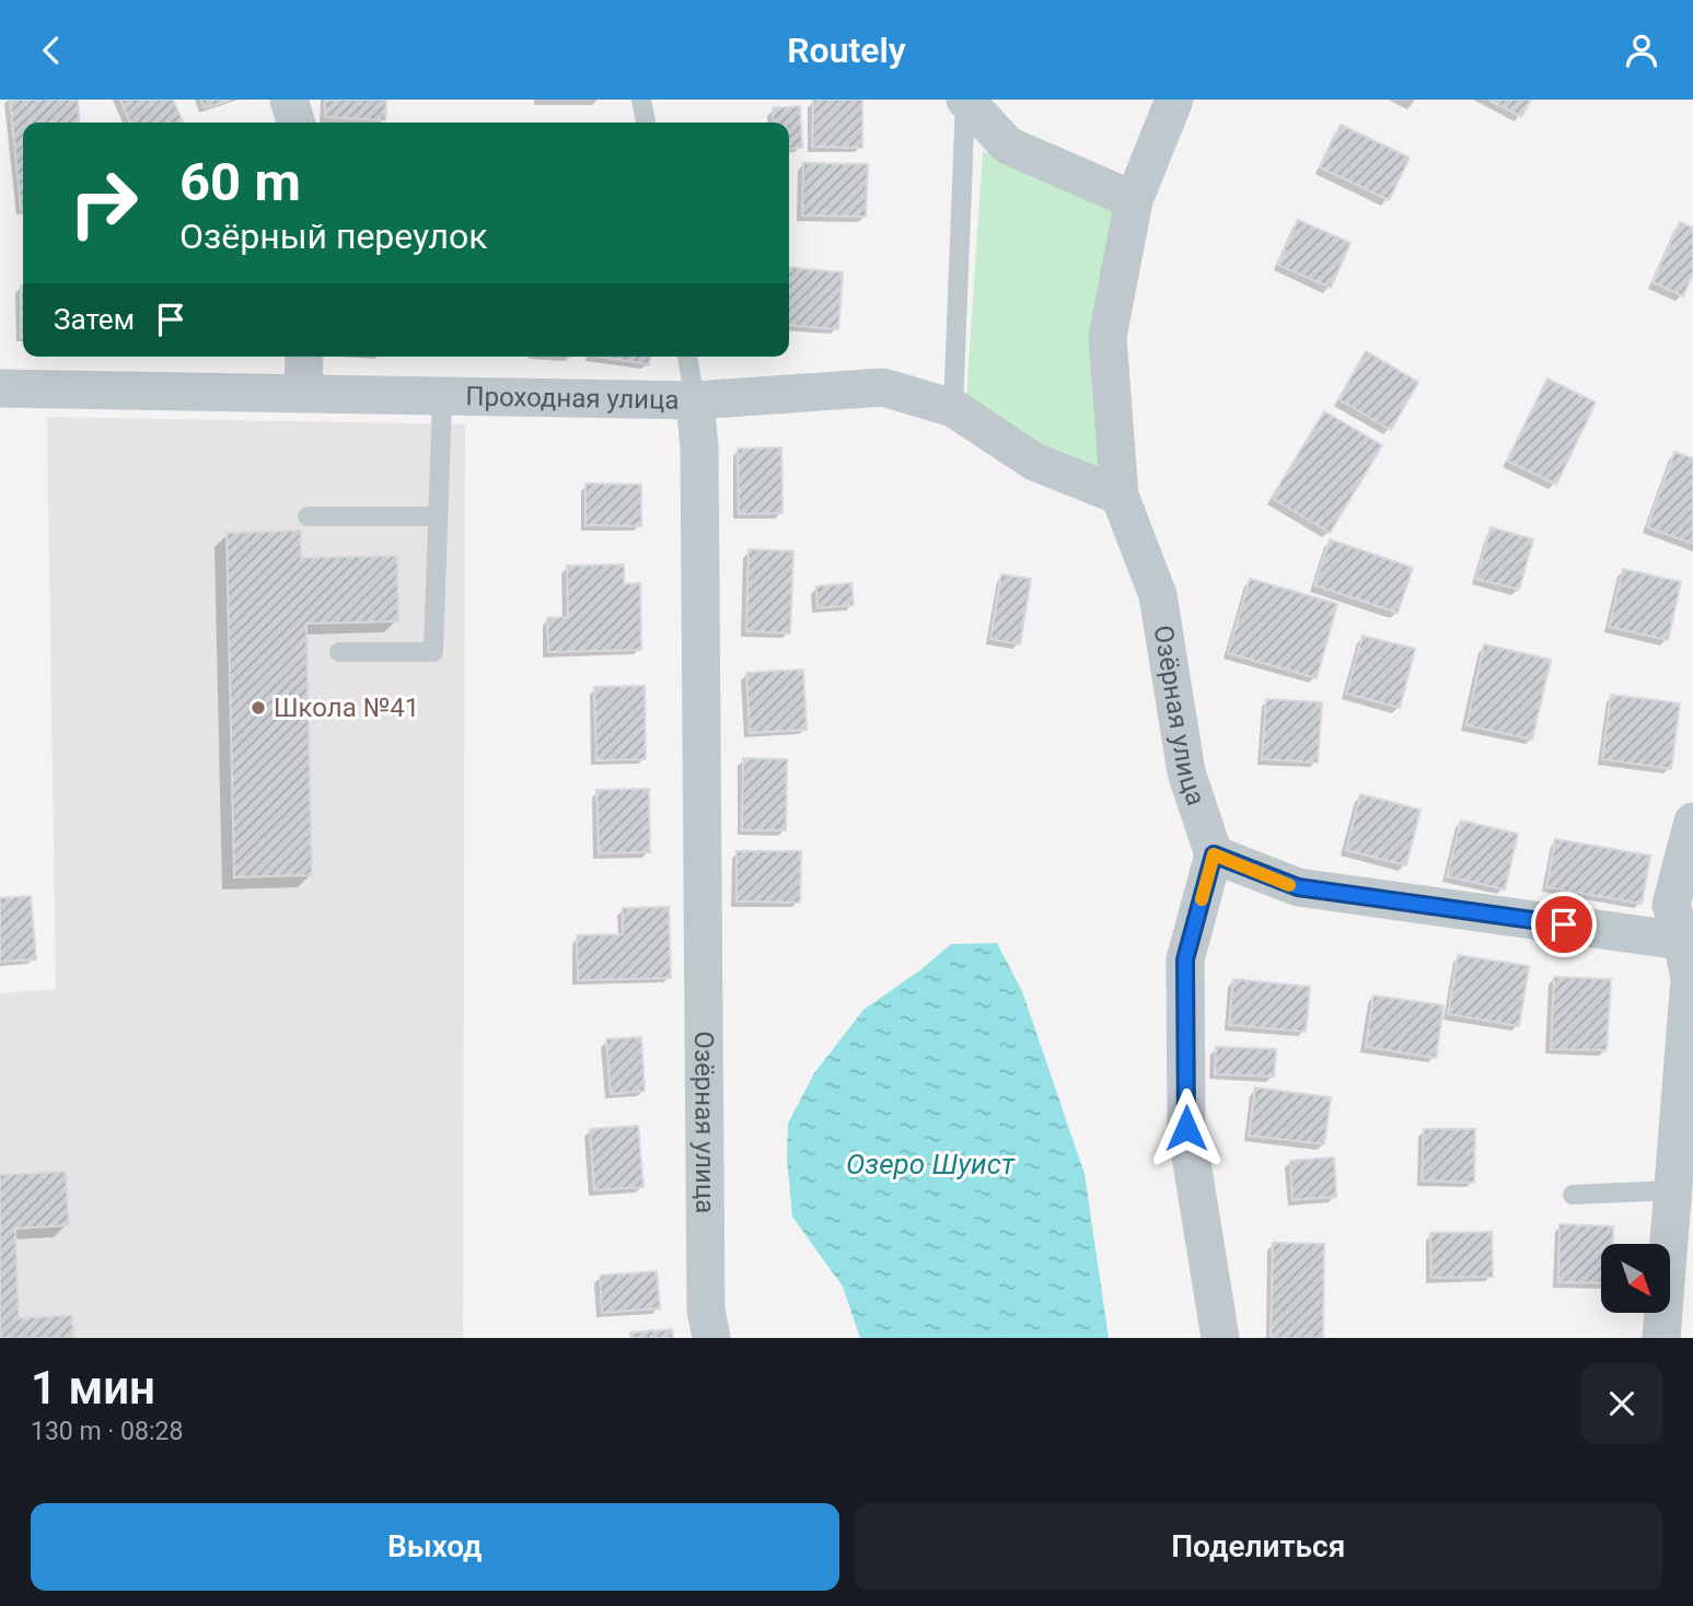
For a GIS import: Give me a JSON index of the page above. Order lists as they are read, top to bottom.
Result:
{
  "streets": {
    "street": ["Проходная улица", "Озёрная улица"]
  },
  "crossings": [
    ["Проходная улица", "Озёрная улица"]
  ],
  "water": ["Озеро Шуист"],
  "places": ["Школа №41"],
  "north": "bottom right",
  "page": {
    "header": "Routely",
    "turn": ["60 m", "Озёрный переулок"],
    "then": "Затем",
    "heading": ["1 мин", "130 m · 08:28"],
    "buttons": ["Выход", "Поделиться"]
  }
}
